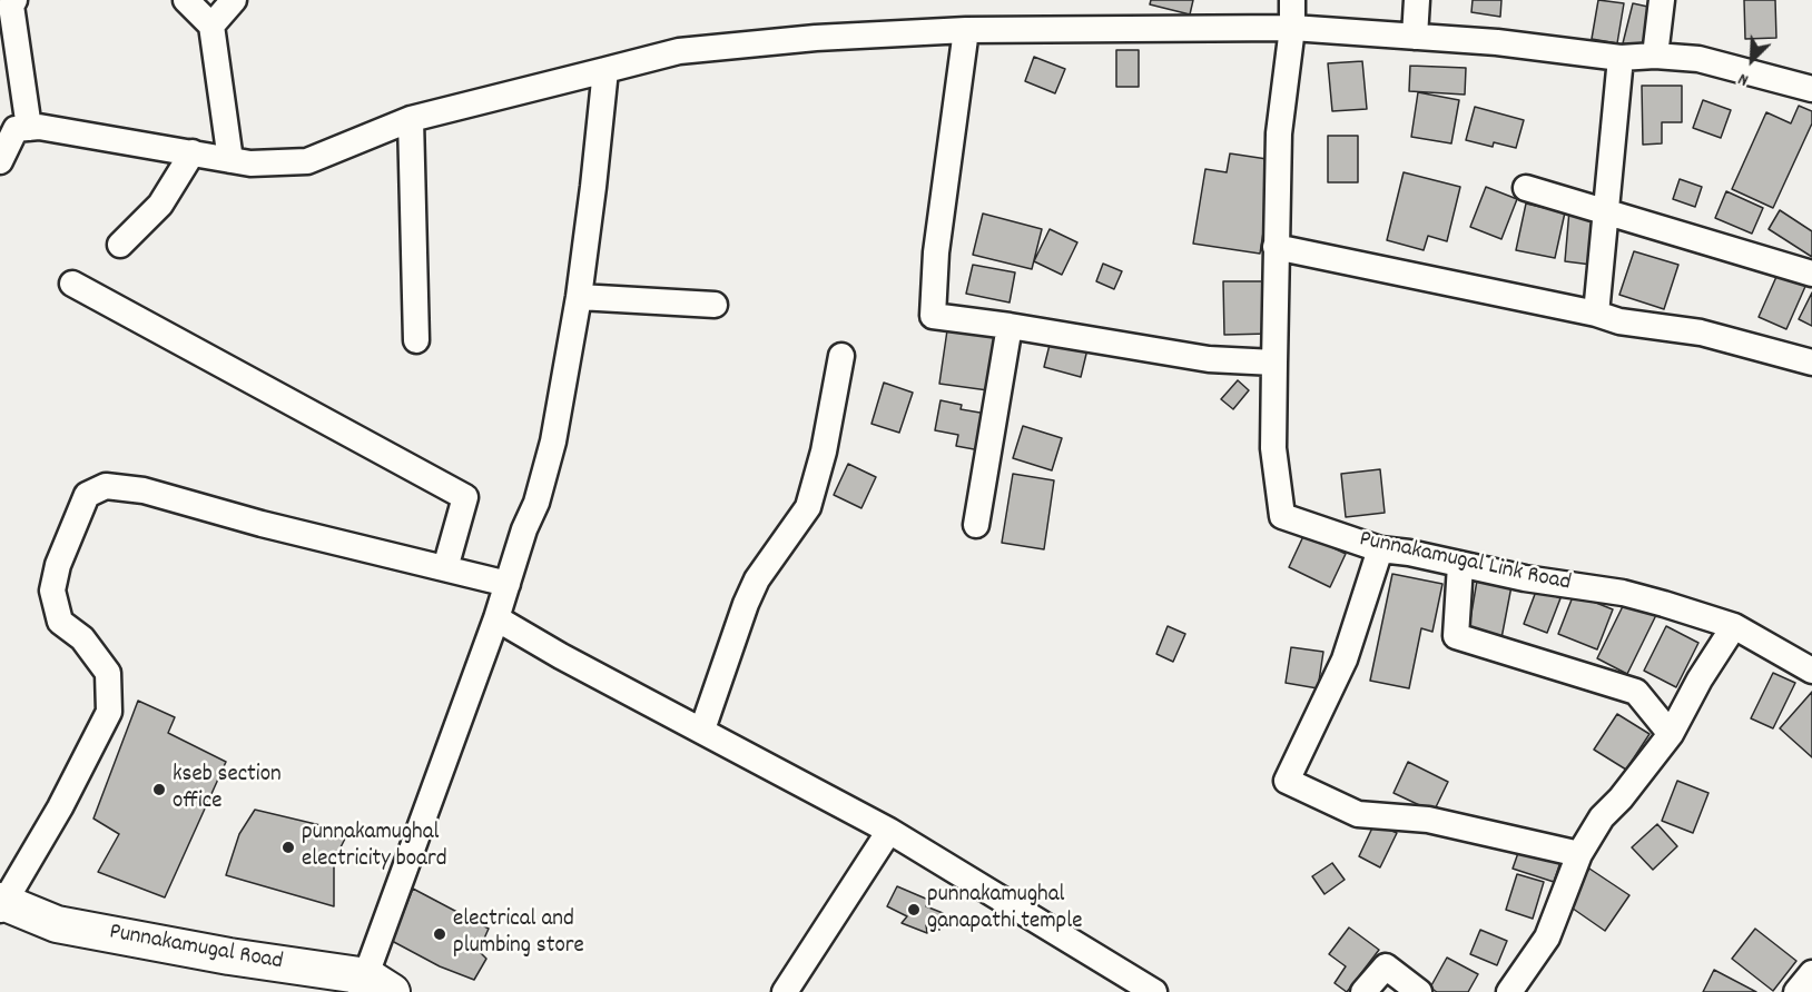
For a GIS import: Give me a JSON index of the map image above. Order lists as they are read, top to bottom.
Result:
{
  "streets": {
    "street": ["Punnakamugal Link Road", "Punnakamugal Road"]
  },
  "places": [
    "kseb section office",
    "punnakamughal electricity board",
    "punnakamughal ganapathi temple",
    "electrical and plumbing store"
  ],
  "north": "bottom left"
}
